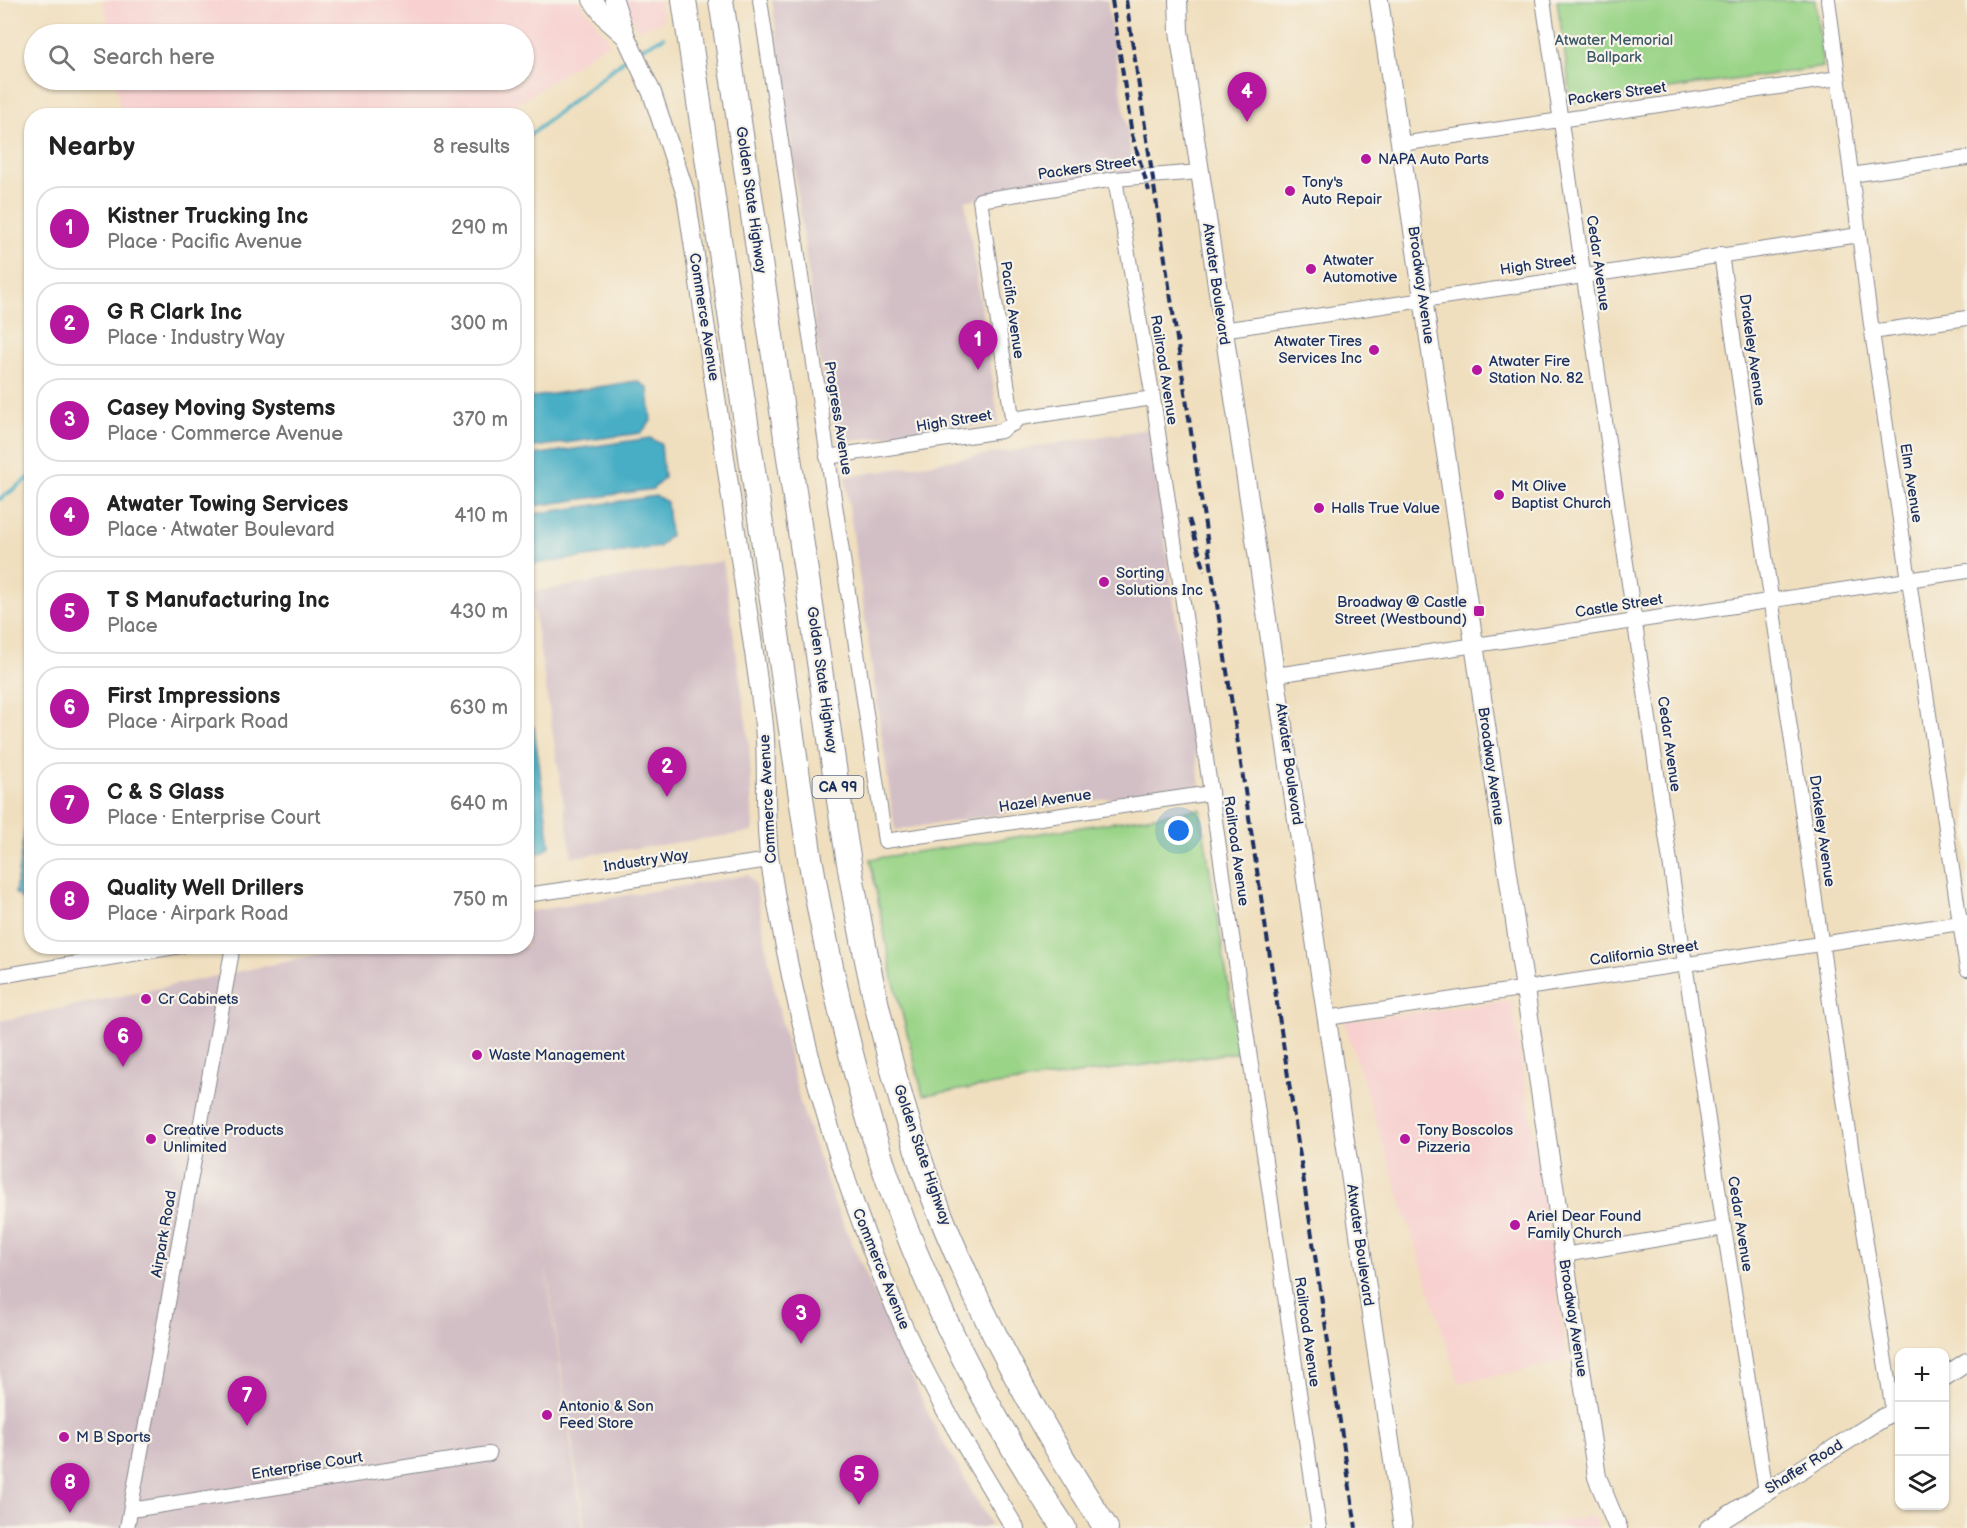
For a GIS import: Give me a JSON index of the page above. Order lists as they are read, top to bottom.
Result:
{
  "streets": {
    "highway": ["Golden State Highway", "CA 99"],
    "street": [
      "Packers Street",
      "Cedar Avenue",
      "High Street",
      "Atwater Boulevard",
      "Broadway Avenue",
      "Pacific Avenue",
      "Commerce Avenue",
      "Drakeley Avenue",
      "Railroad Avenue",
      "Progress Avenue",
      "Elm Avenue",
      "Castle Street",
      "Hazel Avenue",
      "Industry Way",
      "California Street",
      "Airpark Road",
      "Enterprise Court",
      "Shaffer Road"
    ]
  },
  "crossings": [
    ["Packers Street", "Cedar Avenue"],
    ["Packers Street", "Atwater Boulevard"],
    ["Packers Street", "Broadway Avenue"],
    ["Packers Street", "Pacific Avenue"],
    ["Packers Street", "Railroad Avenue"],
    ["Packers Street", "Elm Avenue"],
    ["Cedar Avenue", "High Street"],
    ["Cedar Avenue", "Castle Street"],
    ["Cedar Avenue", "California Street"],
    ["Cedar Avenue", "Shaffer Road"],
    ["High Street", "Atwater Boulevard"],
    ["High Street", "Broadway Avenue"],
    ["High Street", "Pacific Avenue"],
    ["High Street", "Drakeley Avenue"],
    ["High Street", "Railroad Avenue"],
    ["High Street", "Progress Avenue"],
    ["High Street", "Elm Avenue"],
    ["Atwater Boulevard", "Castle Street"],
    ["Atwater Boulevard", "California Street"],
    ["Broadway Avenue", "Castle Street"],
    ["Broadway Avenue", "California Street"],
    ["Commerce Avenue", "Industry Way"],
    ["Drakeley Avenue", "Castle Street"],
    ["Drakeley Avenue", "California Street"],
    ["Railroad Avenue", "Hazel Avenue"],
    ["Progress Avenue", "Hazel Avenue"],
    ["Elm Avenue", "Castle Street"],
    ["Elm Avenue", "California Street"],
    ["Airpark Road", "Enterprise Court"]
  ],
  "parks": ["Atwater Memorial Ballpark"],
  "places": {
    "other": [
      "NAPA Auto Parts",
      "Tony's Auto Repair",
      "Atwater Automotive",
      "Atwater Tires Services Inc",
      "Atwater Fire Station No. 82",
      "Mt Olive Baptist Church",
      "Halls True Value",
      "Sorting Solutions Inc",
      "Cr Cabinets",
      "Waste Management",
      "Creative Products Unlimited",
      "Tony Boscolos Pizzeria",
      "Ariel Dear Found Family Church",
      "Antonio & Son Feed Store",
      "M B Sports"
    ],
    "transit": ["Broadway @ Castle Street (Westbound)"]
  },
  "page": {
    "search": "Search here",
    "pins": [
      "4",
      "1",
      "2",
      "6",
      "3",
      "7",
      "5",
      "8"
    ],
    "heading": ["Nearby", "8 results"],
    "list": [
      {
        "mark": "1",
        "name": "Kistner Trucking Inc",
        "note": "Place · Pacific Avenue",
        "value": "290 m"
      },
      {
        "mark": "2",
        "name": "G R Clark Inc",
        "note": "Place · Industry Way",
        "value": "300 m"
      },
      {
        "mark": "3",
        "name": "Casey Moving Systems",
        "note": "Place · Commerce Avenue",
        "value": "370 m"
      },
      {
        "mark": "4",
        "name": "Atwater Towing Services",
        "note": "Place · Atwater Boulevard",
        "value": "410 m"
      },
      {
        "mark": "5",
        "name": "T S Manufacturing Inc",
        "note": "Place",
        "value": "430 m"
      },
      {
        "mark": "6",
        "name": "First Impressions",
        "note": "Place · Airpark Road",
        "value": "630 m"
      },
      {
        "mark": "7",
        "name": "C & S Glass",
        "note": "Place · Enterprise Court",
        "value": "640 m"
      },
      {
        "mark": "8",
        "name": "Quality Well Drillers",
        "note": "Place · Airpark Road",
        "value": "750 m"
      }
    ],
    "map_buttons": ["+", "−"]
  }
}
